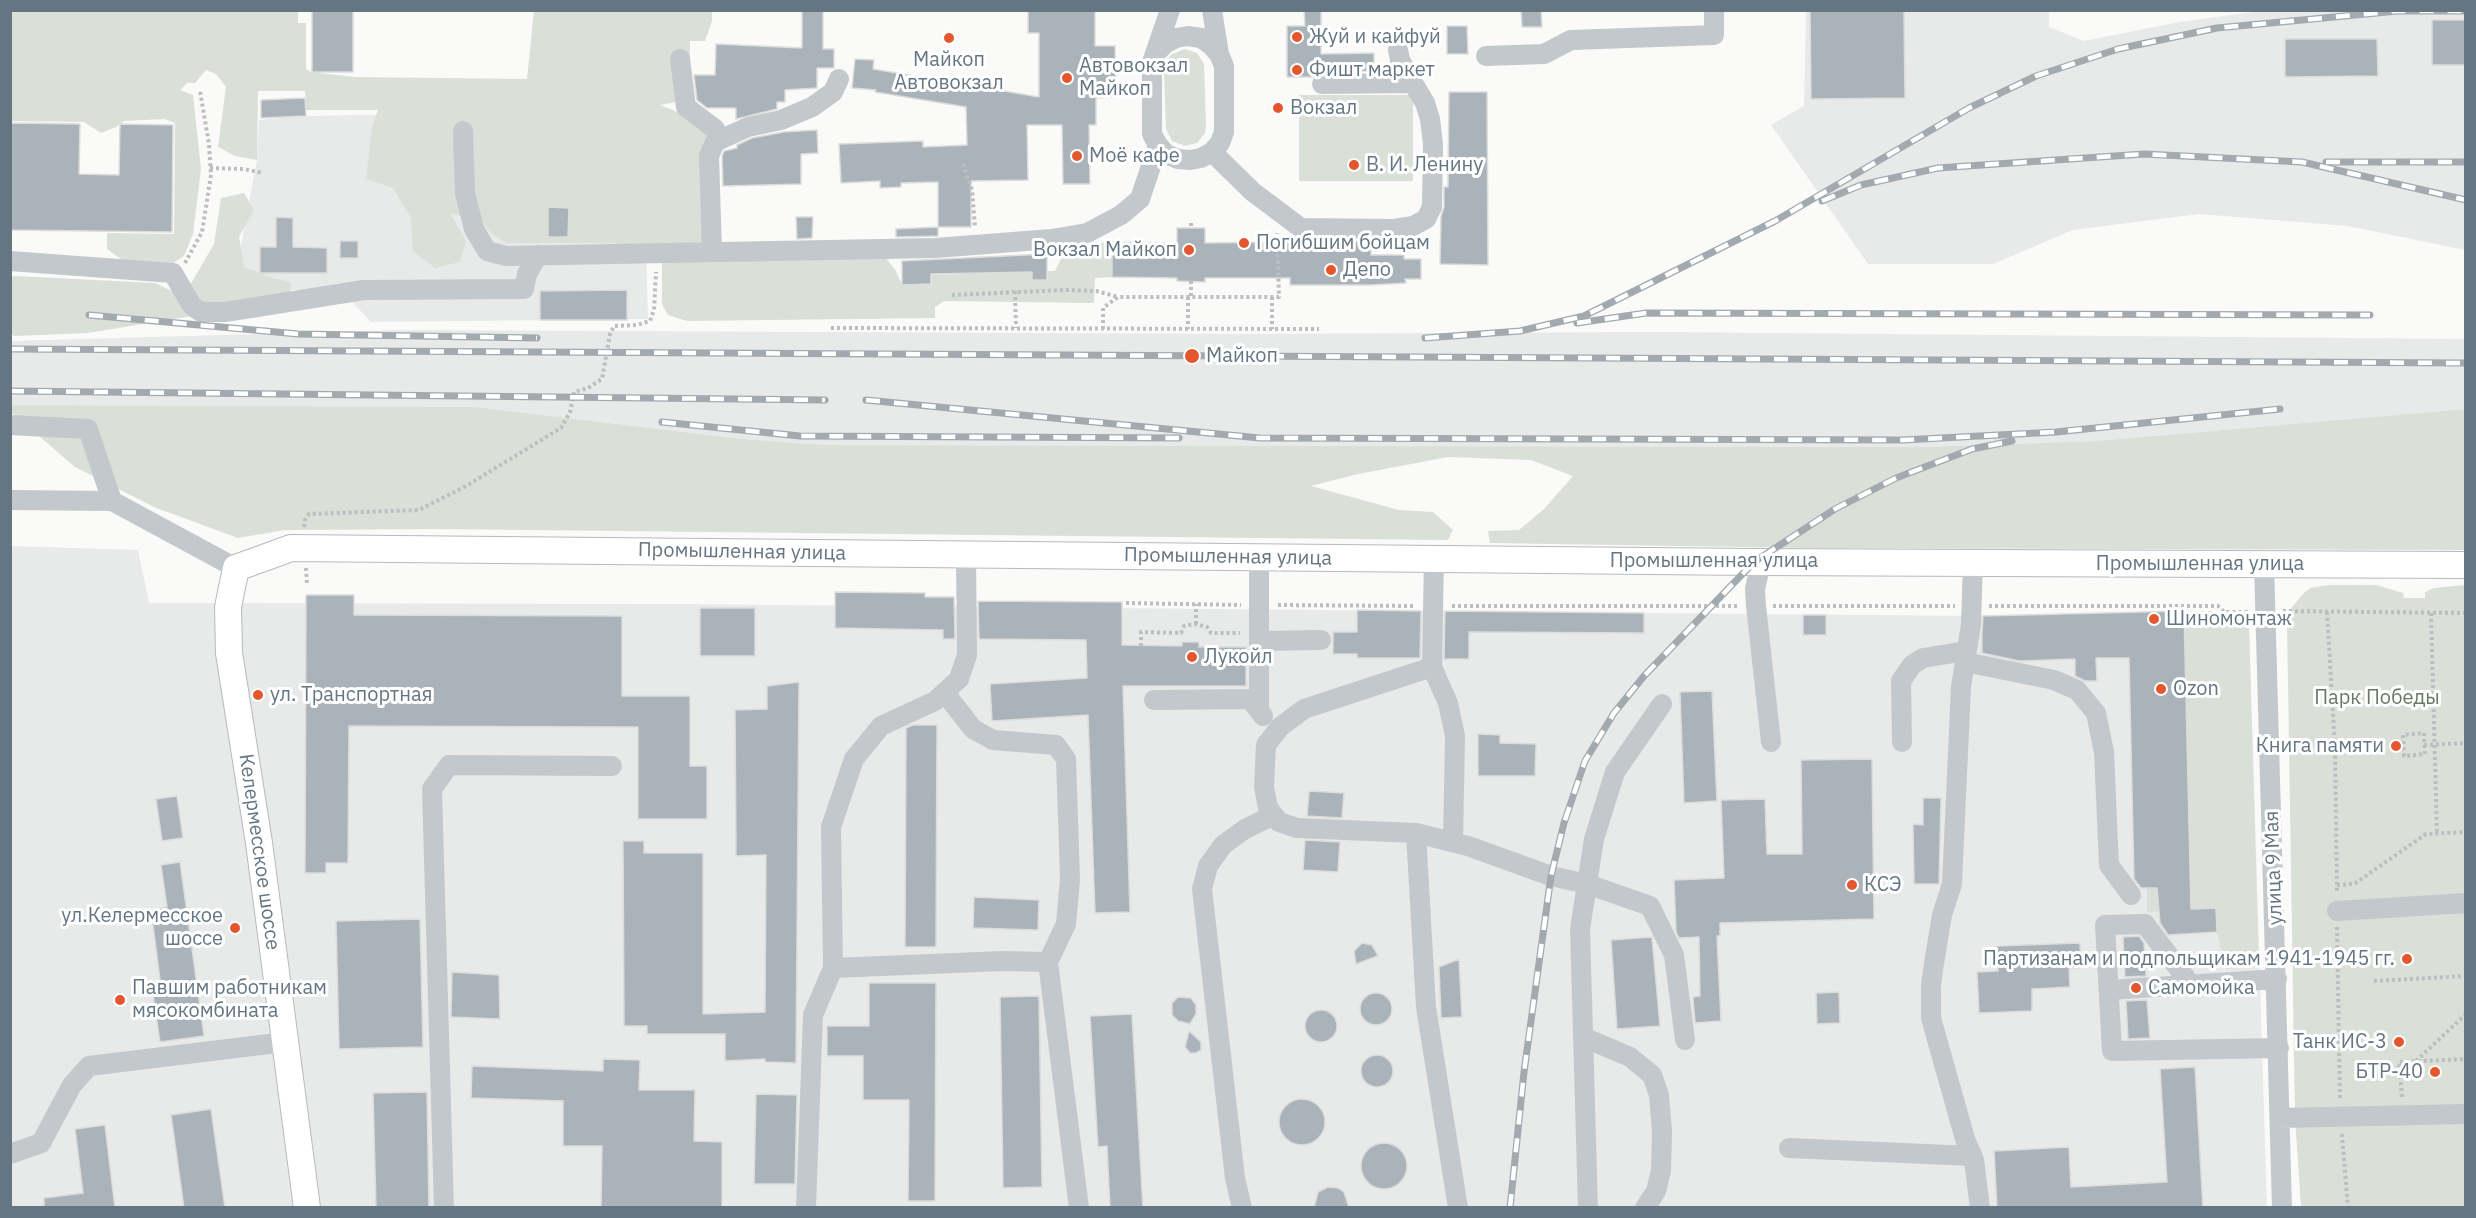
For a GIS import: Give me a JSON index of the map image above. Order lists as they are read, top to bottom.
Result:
{
  "streets": {
    "main road": ["Промышленная улица", "Келермесское шоссе"],
    "street": ["улица 9 Мая"]
  },
  "crossings": [
    ["Промышленная улица", "Келермесское шоссе"],
    ["Промышленная улица", "улица 9 Мая"]
  ],
  "parks": ["Парк Победы"],
  "places": [
    "Жуй и кайфуй",
    "Майкоп Автовокзал",
    "Фишт маркет",
    "Автовокзал Майкоп",
    "Вокзал",
    "Моё кафе",
    "В. И. Ленину",
    "Погибшим бойцам",
    "Вокзал Майкоп",
    "Депо",
    "Майкоп",
    "Шиномонтаж",
    "Лукойл",
    "Ozon",
    "ул. Транспортная",
    "Книга памяти",
    "КСЭ",
    "ул.Келермесское шоссе",
    "Партизанам и подпольщикам 1941-1945 гг.",
    "Самомойка",
    "Павшим работникам мясокомбината",
    "Танк ИС-3",
    "БТР-40"
  ]
}
